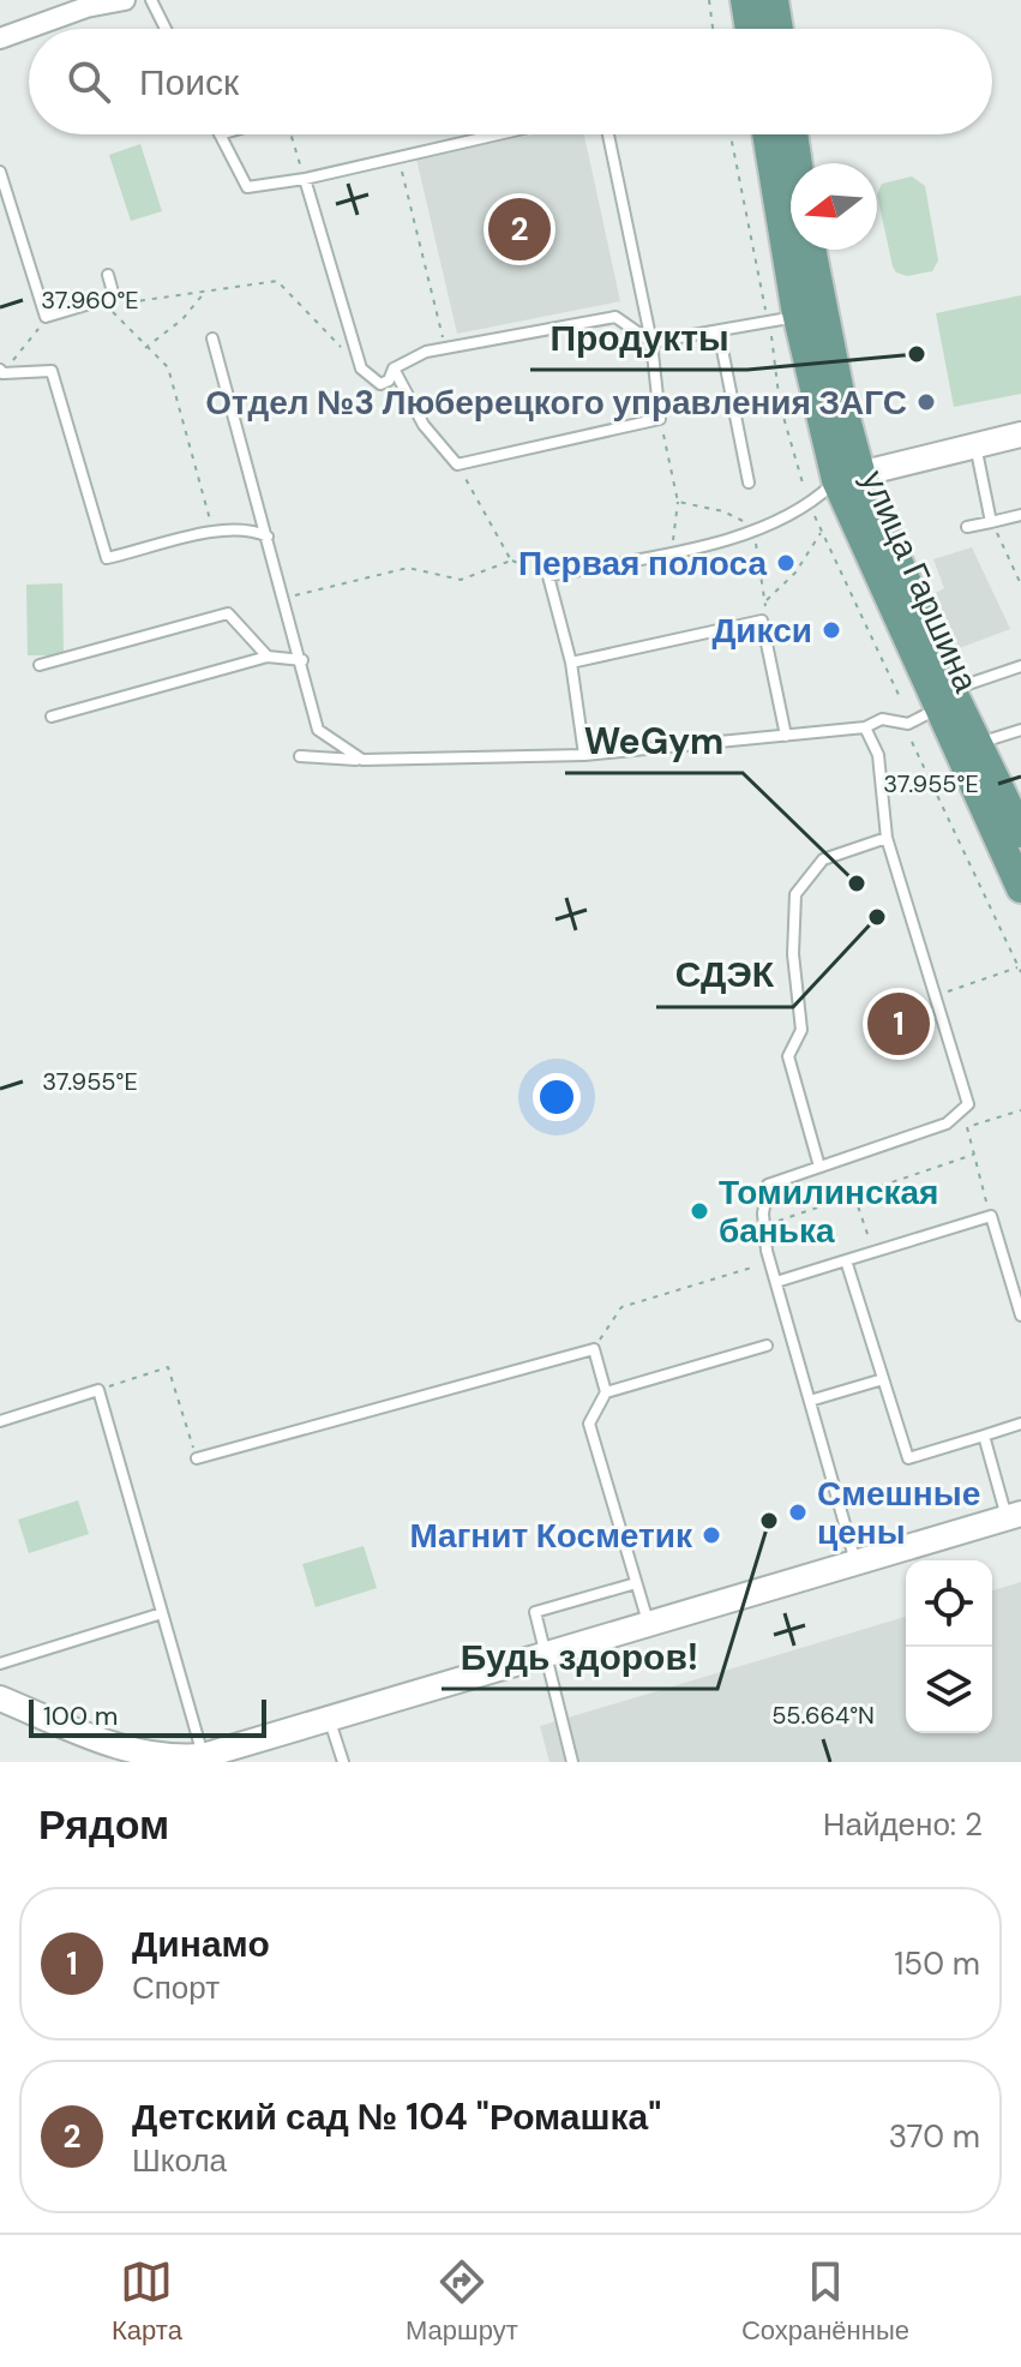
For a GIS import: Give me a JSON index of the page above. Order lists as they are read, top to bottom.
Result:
{
  "streets": {
    "main road": ["улица Гаршина"]
  },
  "places": [
    "Продукты",
    "Отдел №3 Люберецкого управления ЗАГС",
    "Первая полоса",
    "Дикси",
    "WeGym",
    "СДЭК",
    "Томилинская банька",
    "Смешные цены",
    "Будь здоров!",
    "Магнит Косметик"
  ],
  "scale_bar": "100 m",
  "north": "left",
  "page": {
    "search": "Поиск",
    "pins": ["2", "1"],
    "scale": "100 m",
    "heading": ["Рядом", "Найдено: 2"],
    "list": [
      {
        "mark": "1",
        "name": "Динамо",
        "note": "Спорт",
        "value": "150 m"
      },
      {
        "mark": "2",
        "name": "Детский сад № 104 \"Ромашка\"",
        "note": "Школа",
        "value": "370 m"
      }
    ],
    "nav": ["Карта", "Маршрут", "Сохранённые"]
  },
  "coordinates": ["37.960°E", "37.955°E", "55.664°N"]
}
